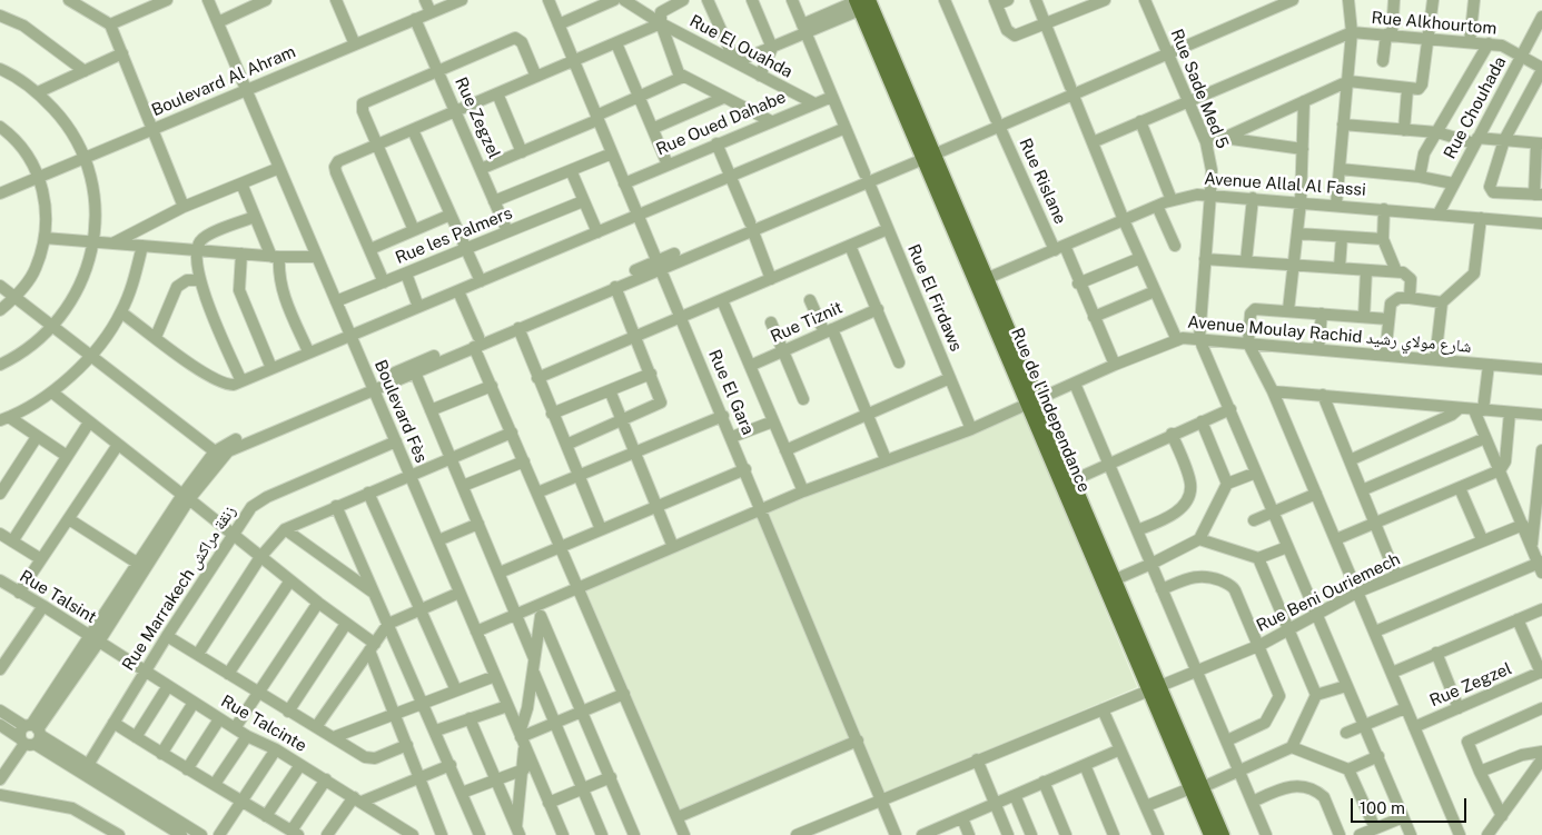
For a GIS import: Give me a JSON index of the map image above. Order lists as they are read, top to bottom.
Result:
{
  "streets": {
    "main road": ["Rue de l'Independance"],
    "street": [
      "Rue Alkhourtom",
      "Rue El Ouahda",
      "Boulevard Al Ahram",
      "Rue Sade Med 5",
      "Rue Chouhada",
      "Rue Zegzel",
      "Rue Oued Dahabe",
      "Rue Rislane",
      "Avenue Allal Al Fassi",
      "Rue les Palmers",
      "Rue El Firdaws",
      "Rue Tiznit",
      "Avenue Moulay Rachid شارع مولاي رشيد",
      "Rue El Gara",
      "Boulevard Fès",
      "Rue Marrakech زنقة مراكش",
      "Rue Beni Ouriemech",
      "Rue Talsint",
      "Rue Talcinte"
    ]
  },
  "crossings": [
    ["Rue Alkhourtom", "Rue Chouhada"],
    ["Rue El Ouahda", "Rue Oued Dahabe"],
    ["Boulevard Al Ahram", "Rue Zegzel"],
    ["Boulevard Al Ahram", "Boulevard Fès"],
    ["Rue Sade Med 5", "Avenue Allal Al Fassi"],
    ["Rue Sade Med 5", "Avenue Moulay Rachid شارع مولاي رشيد"],
    ["Rue Chouhada", "Avenue Allal Al Fassi"],
    ["Rue Zegzel", "Rue les Palmers"],
    ["Rue Oued Dahabe", "Rue El Firdaws"],
    ["Rue Oued Dahabe", "Rue El Gara"],
    ["Rue Rislane", "Avenue Allal Al Fassi"],
    ["Rue Rislane", "Avenue Moulay Rachid شارع مولاي رشيد"],
    ["Avenue Allal Al Fassi", "Rue de l'Independance"],
    ["Rue les Palmers", "Boulevard Fès"],
    ["Rue El Firdaws", "Avenue Moulay Rachid شارع مولاي رشيد"],
    ["Avenue Moulay Rachid شارع مولاي رشيد", "Rue El Gara"],
    ["Avenue Moulay Rachid شارع مولاي رشيد", "Rue de l'Independance"],
    ["Avenue Moulay Rachid شارع مولاي رشيد", "Boulevard Fès"],
    ["Rue El Gara", "Rue Beni Ouriemech"],
    ["Rue de l'Independance", "Rue Beni Ouriemech"],
    ["Boulevard Fès", "Rue Marrakech زنقة مراكش"],
    ["Rue Marrakech زنقة مراكش", "Rue Talcinte"],
    ["Rue Talsint", "Rue Talcinte"]
  ],
  "scale_bar": "100 m"
}
